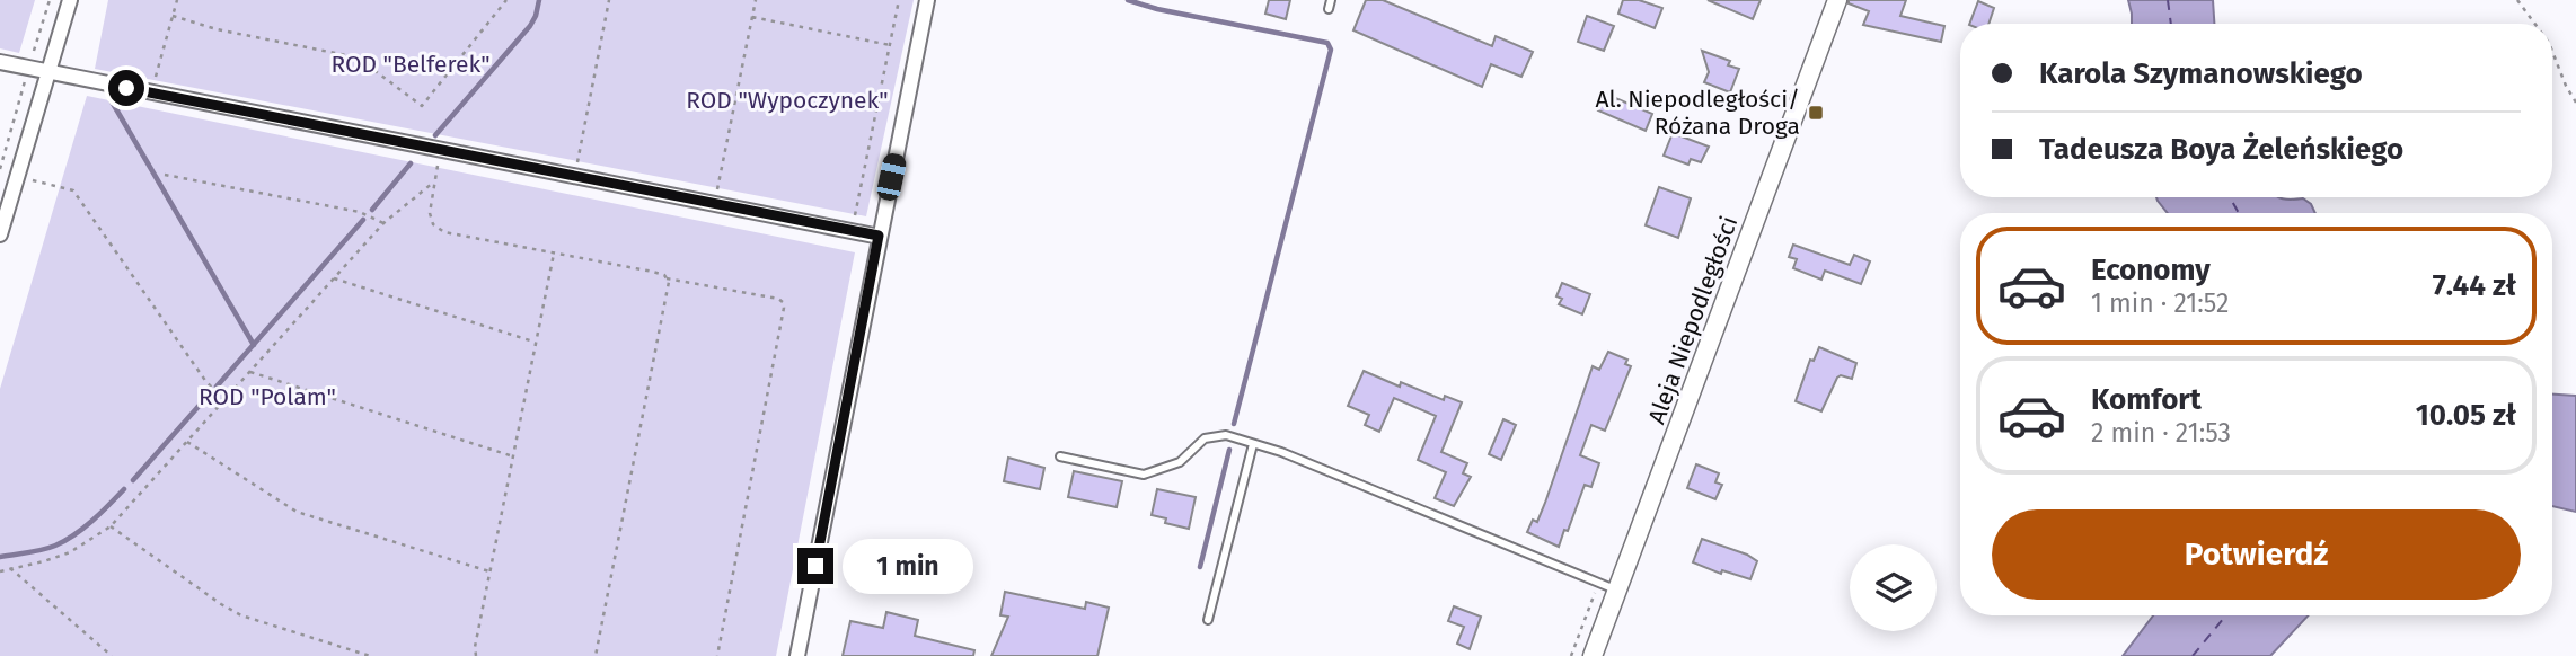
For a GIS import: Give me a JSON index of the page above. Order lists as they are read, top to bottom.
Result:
{
  "streets": {
    "street": ["Aleja Niepodległości"]
  },
  "parks": ["ROD \"Belferek\"", "ROD \"Wypoczynek\"", "ROD \"Polam\""],
  "places": {
    "transit": ["Al. Niepodległości/ Różana Droga"]
  },
  "page": {
    "banner": ["Karola Szymanowskiego", "Tadeusza Boya Żeleńskiego"],
    "list": [
      {
        "name": "Economy",
        "note": "1 min · 21:52",
        "value": "7.44 zł"
      },
      {
        "name": "Komfort",
        "note": "2 min · 21:53",
        "value": "10.05 zł"
      }
    ],
    "buttons": "Potwierdź",
    "bubble": "1 min"
  }
}
